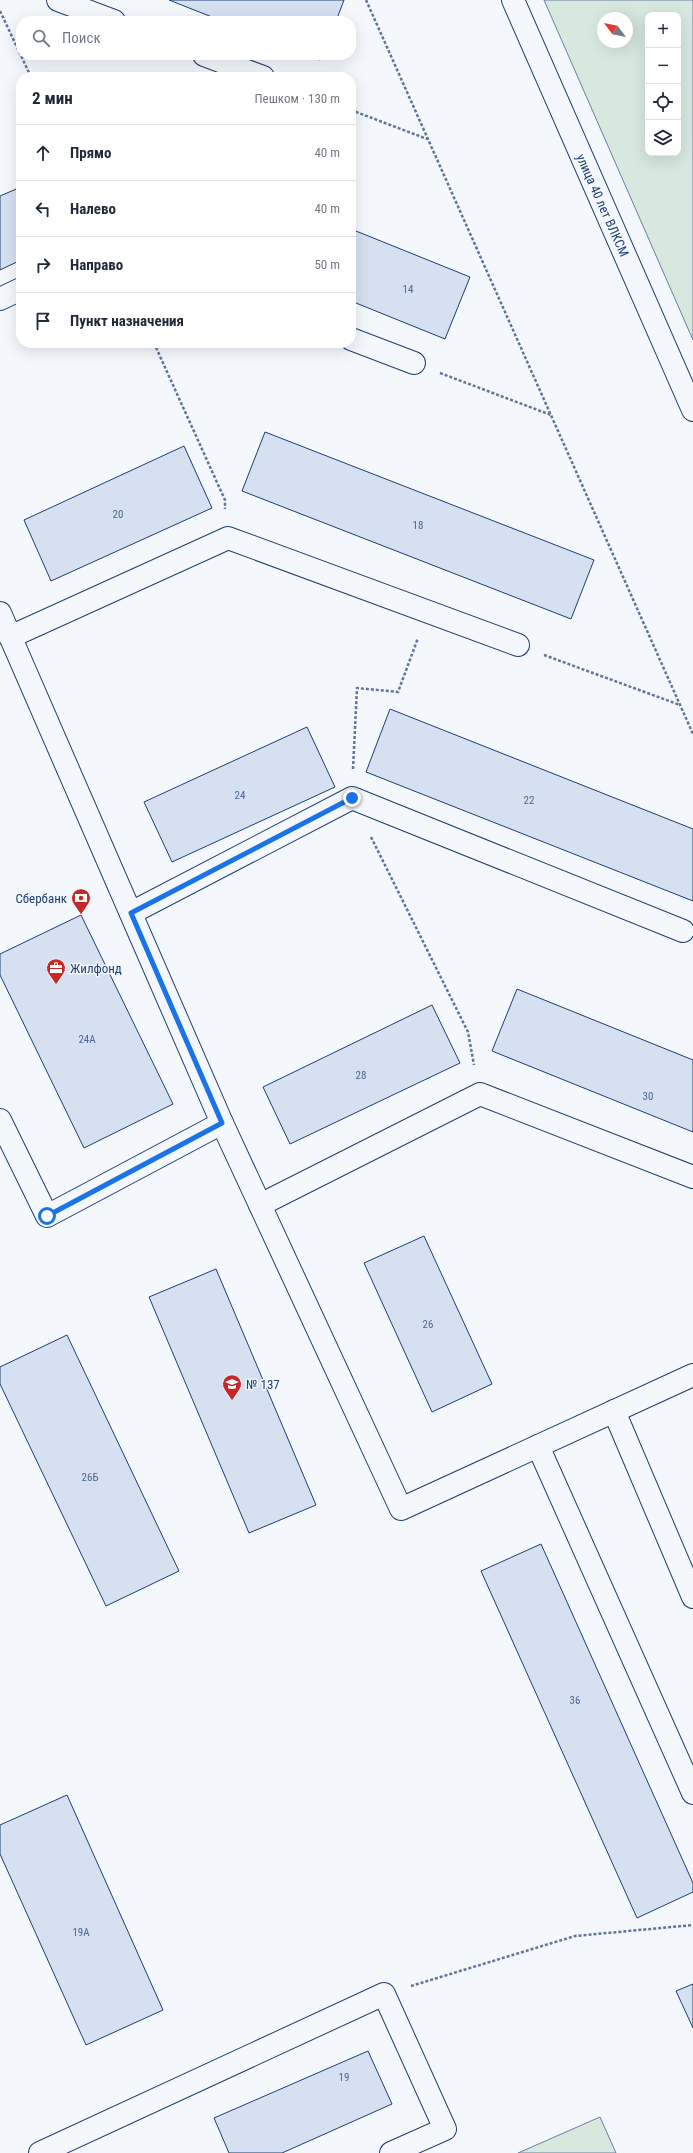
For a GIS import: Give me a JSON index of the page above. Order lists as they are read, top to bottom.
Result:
{
  "streets": {
    "street": ["улица 40 лет ВЛКСМ"]
  },
  "places": {
    "bank": ["Сбербанк"],
    "office": ["Жилфонд"],
    "school or university": ["№ 137"]
  },
  "house_numbers": [
    "14",
    "20",
    "18",
    "24",
    "22",
    "24А",
    "28",
    "30",
    "26",
    "26Б",
    "36",
    "19А",
    "19"
  ],
  "north": "top left",
  "page": {
    "map_buttons": ["+", "−"],
    "search": "Поиск",
    "heading": ["2 мин", "Пешком · 130 m"],
    "list": [
      ["Прямо", "40 m"],
      ["Налево", "40 m"],
      ["Направо", "50 m"],
      "Пункт назначения"
    ]
  }
}
